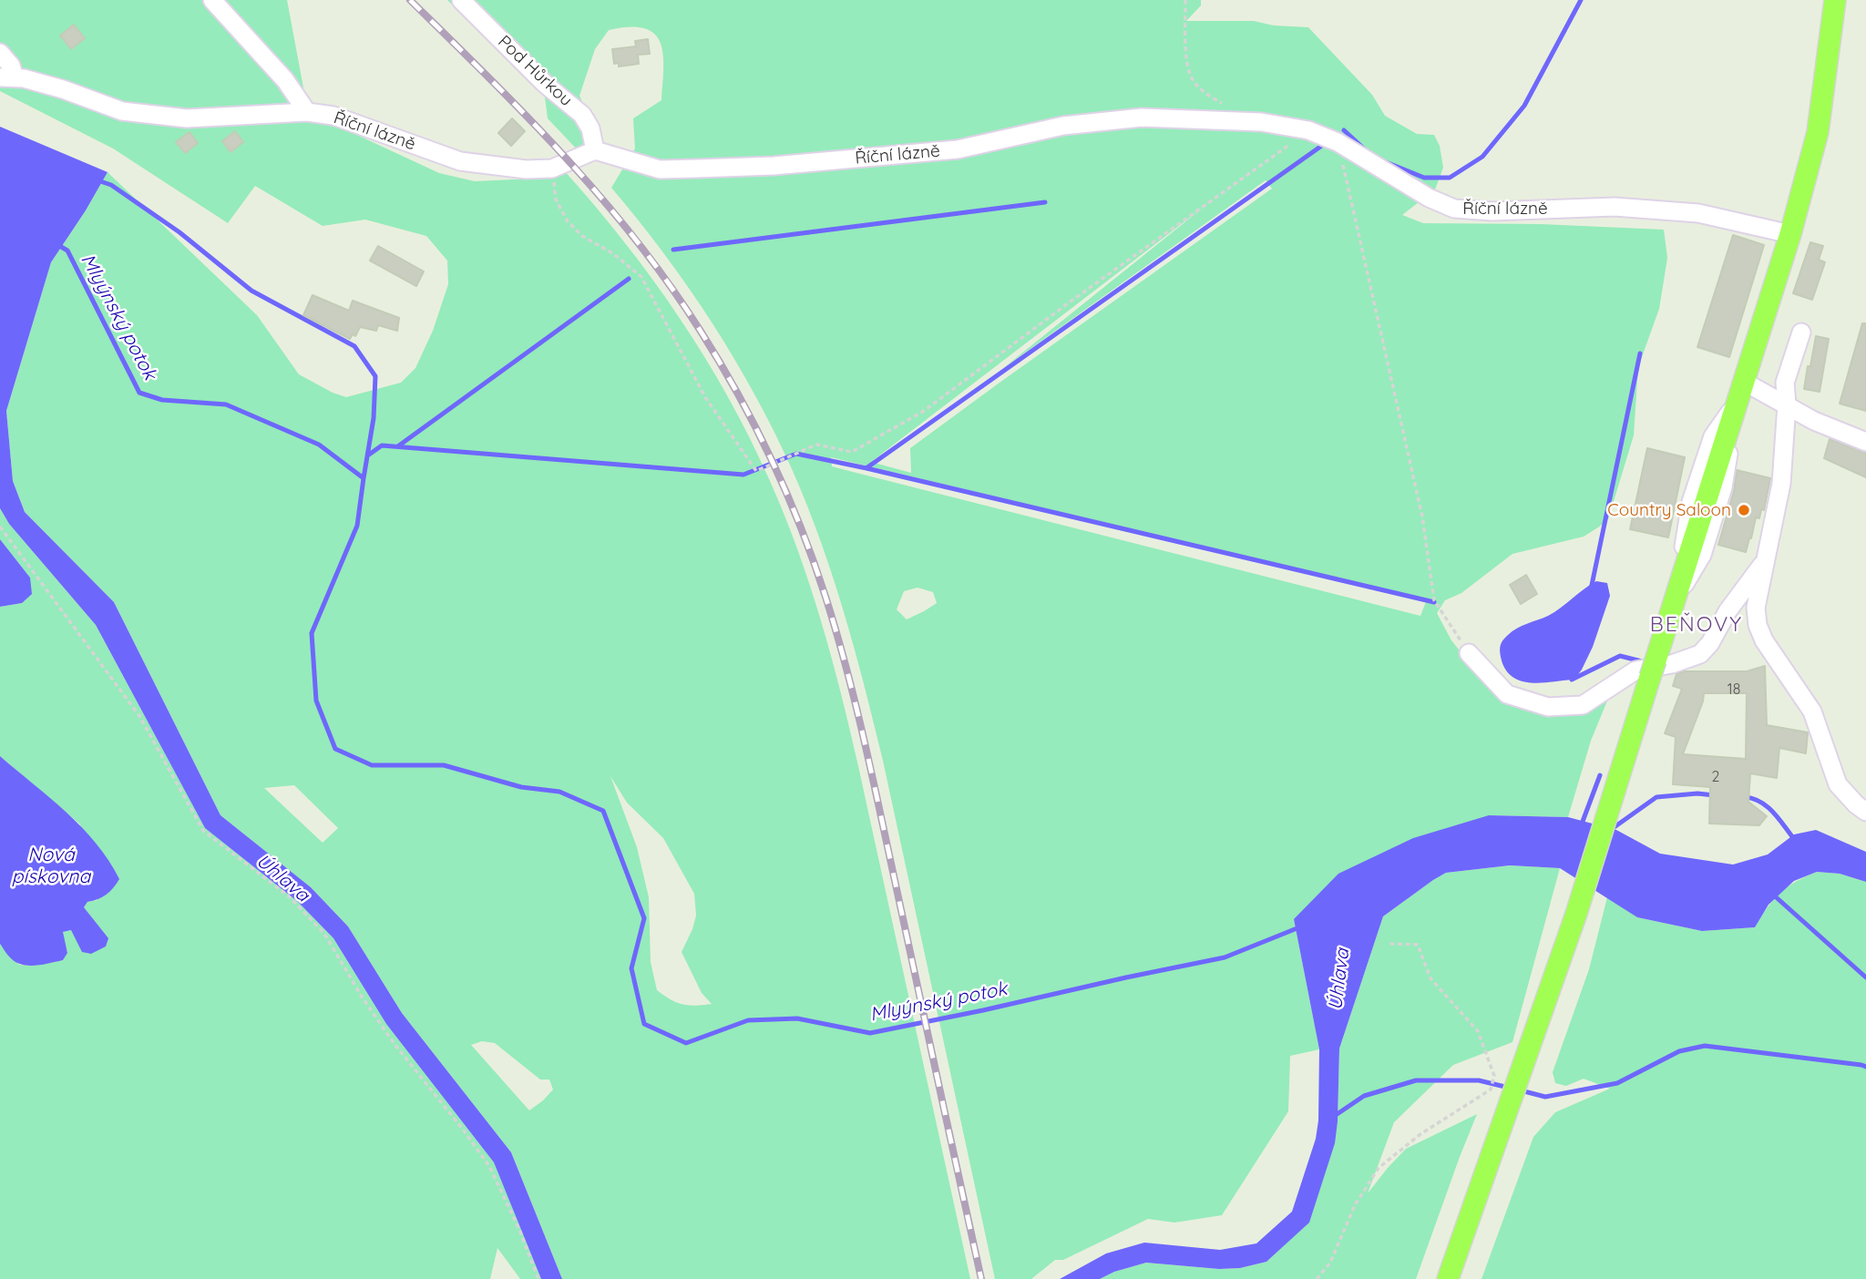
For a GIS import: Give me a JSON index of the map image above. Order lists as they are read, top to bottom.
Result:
{
  "streets": {
    "street": ["Pod Hůrkou", "Říční lázně"]
  },
  "crossings": [
    ["Pod Hůrkou", "Říční lázně"]
  ],
  "districts": ["BEŇOVY"],
  "water": ["Mlyýnský potok", "Nová pískovna", "Úhlava"],
  "places": ["Country Saloon"],
  "house_numbers": ["18", "2"]
}
